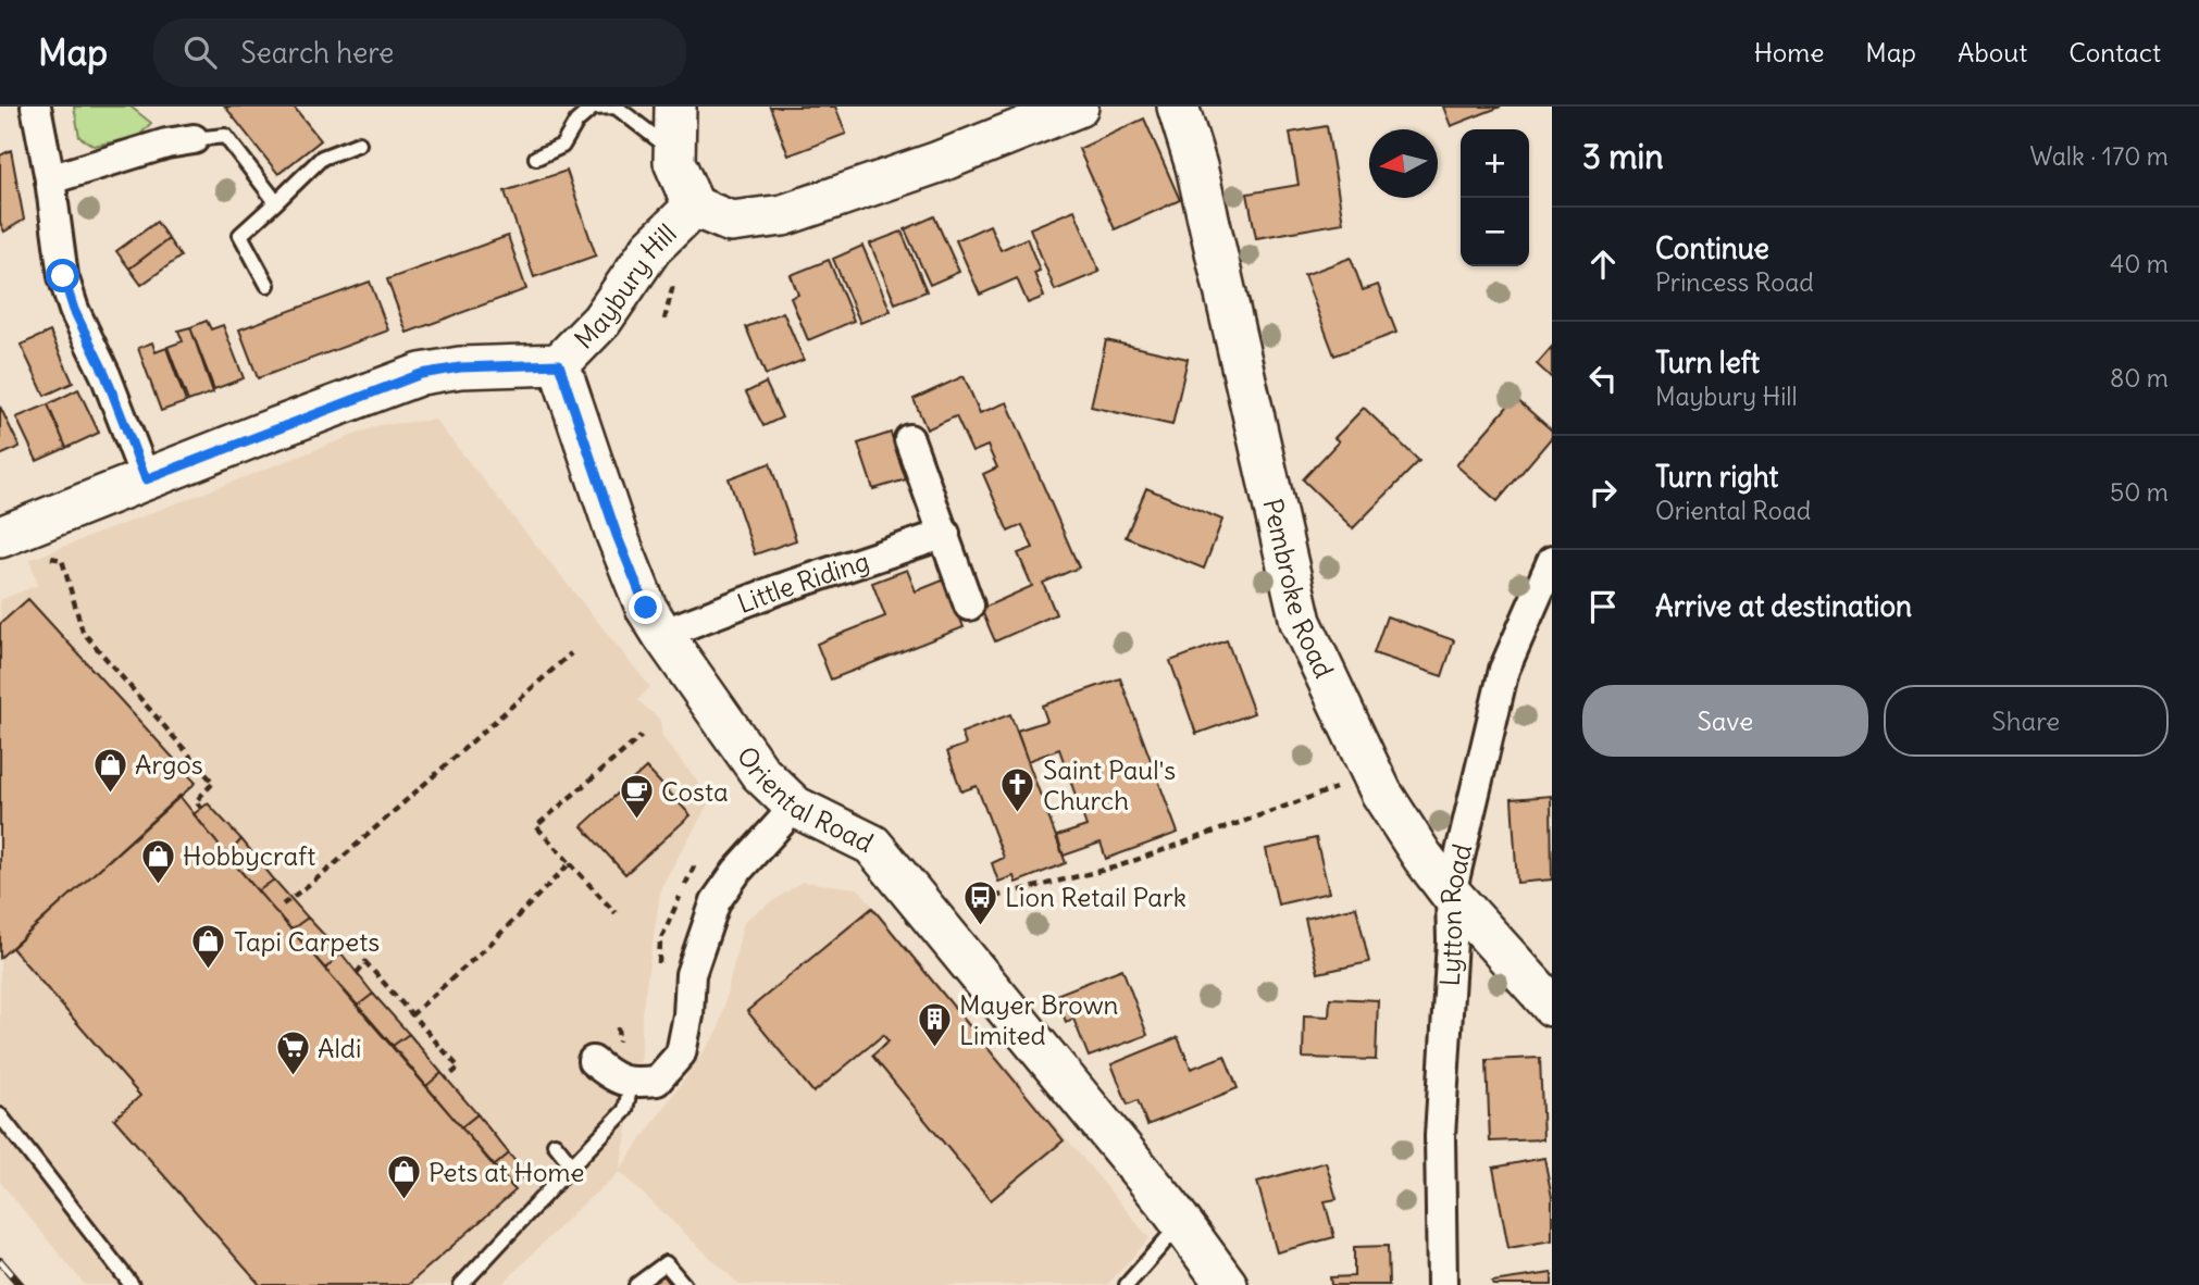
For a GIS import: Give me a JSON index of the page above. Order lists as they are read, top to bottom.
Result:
{
  "streets": {
    "street": [
      "Maybury Hill",
      "Little Riding",
      "Pembroke Road",
      "Oriental Road",
      "Lytton Road"
    ]
  },
  "crossings": [
    ["Maybury Hill", "Oriental Road"],
    ["Little Riding", "Oriental Road"],
    ["Pembroke Road", "Lytton Road"]
  ],
  "places": {
    "shop": [
      "Argos",
      "Hobbycraft",
      "Tapi Carpets",
      "Pets at Home"
    ],
    "church": ["Saint Paul's Church"],
    "cafe": ["Costa"],
    "bus stop": ["Lion Retail Park"],
    "building": ["Mayer Brown Limited"],
    "supermarket": ["Aldi"]
  },
  "north": "left",
  "page": {
    "header": "Map",
    "search": "Search here",
    "nav": [
      "Home",
      "Map",
      "About",
      "Contact"
    ],
    "heading": ["3 min", "Walk · 170 m"],
    "map_buttons": ["+", "−"],
    "list": [
      ["Continue", "Princess Road", "40 m"],
      ["Turn left", "Maybury Hill", "80 m"],
      ["Turn right", "Oriental Road", "50 m"],
      "Arrive at destination"
    ],
    "buttons": ["Save", "Share"]
  }
}
